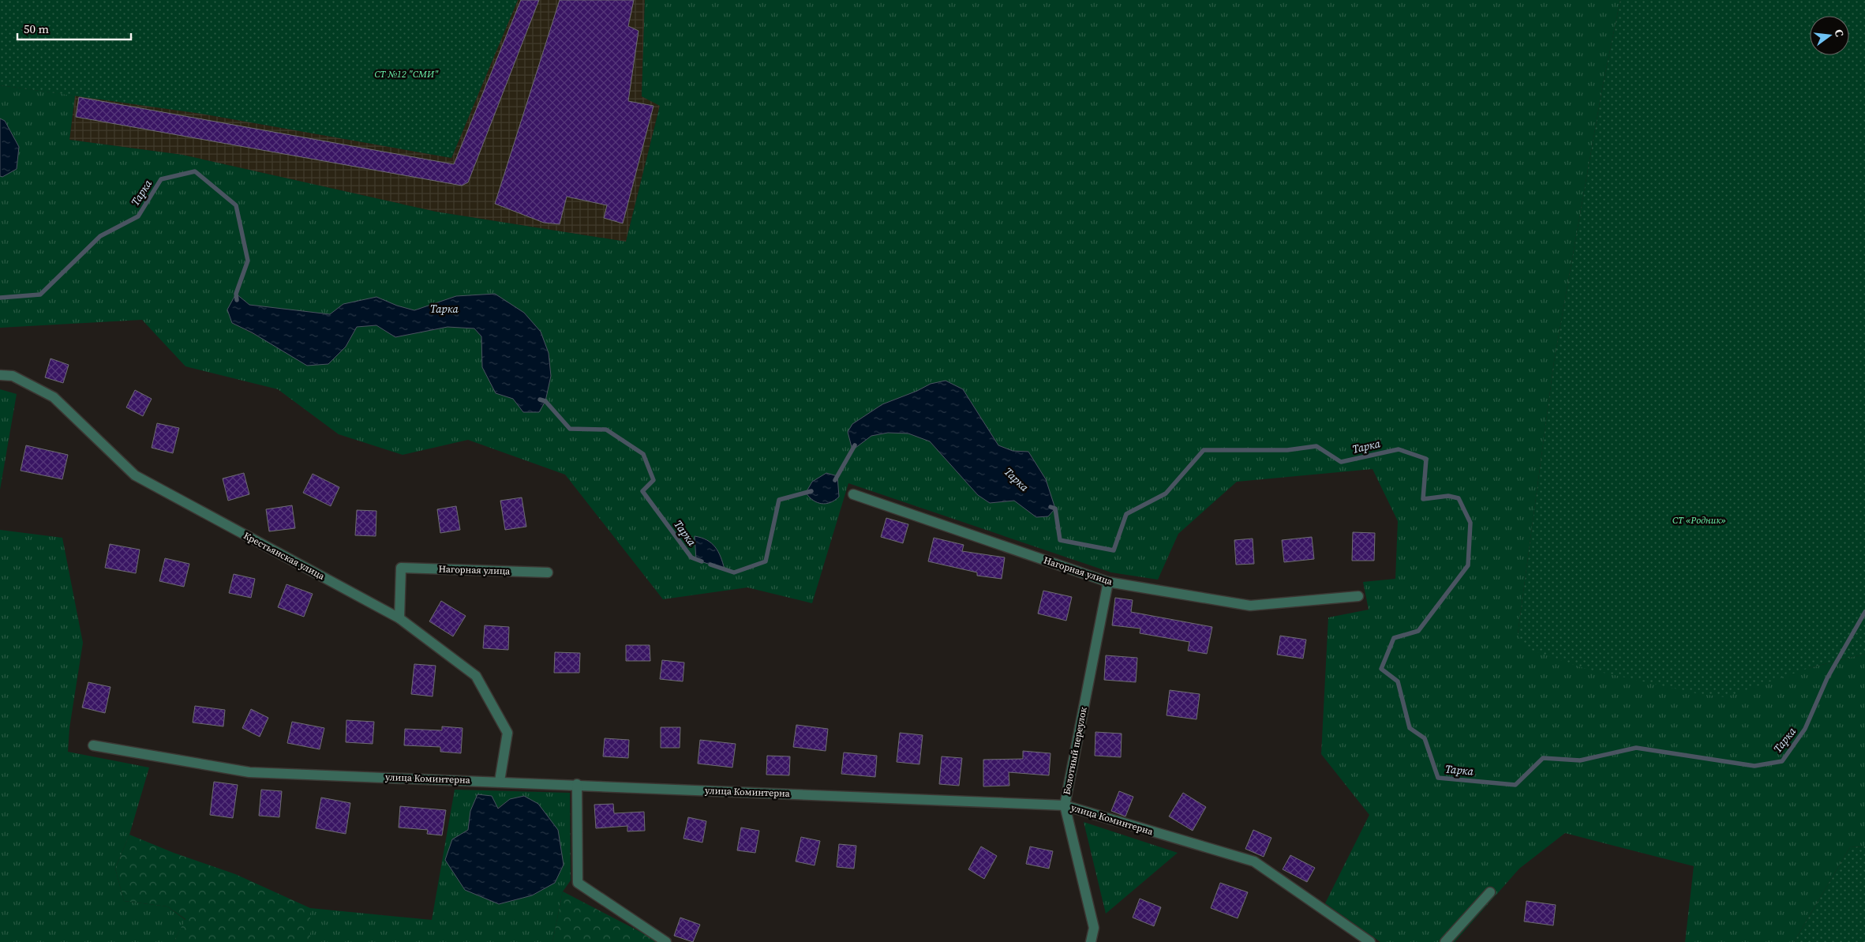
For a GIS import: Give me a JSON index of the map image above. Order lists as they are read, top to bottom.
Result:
{
  "streets": {
    "street": [
      "Крестьянская улица",
      "Нагорная улица",
      "Болотный переулок",
      "улица Коминтерна"
    ]
  },
  "crossings": [
    ["Крестьянская улица", "Нагорная улица"],
    ["Крестьянская улица", "улица Коминтерна"],
    ["Нагорная улица", "Болотный переулок"],
    ["Болотный переулок", "улица Коминтерна"]
  ],
  "water": ["Тарка"],
  "parks": ["СТ №12 \"СМИ\"", "СТ «Родник»"],
  "scale_bar": "50 m",
  "north": "right"
}
